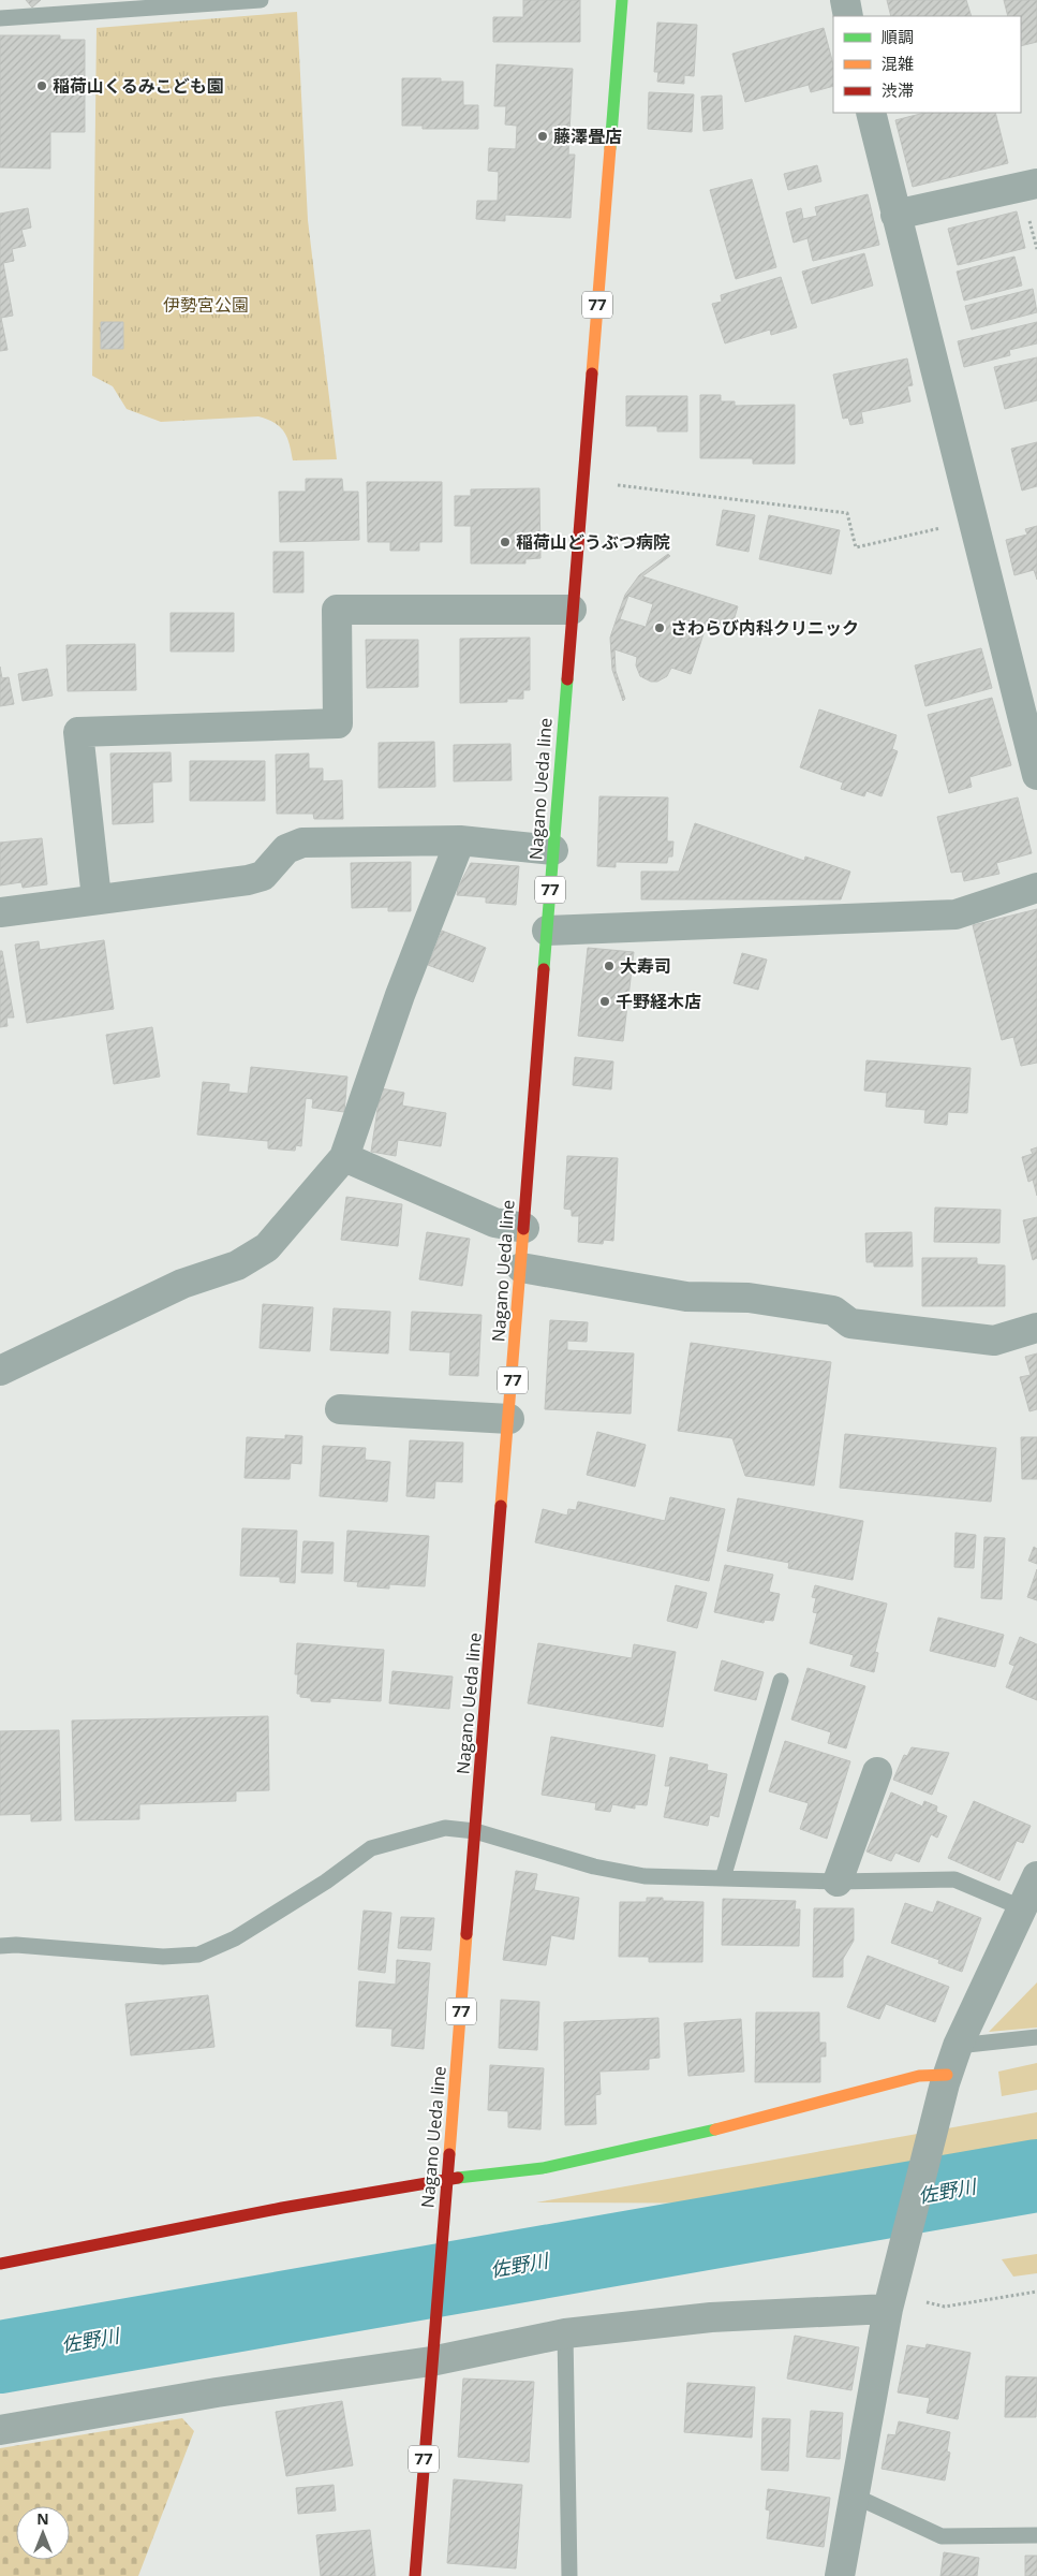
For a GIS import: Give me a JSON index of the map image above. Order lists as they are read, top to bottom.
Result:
{
  "streets": {
    "main road": ["77", "Nagano Ueda line"]
  },
  "water": ["佐野川"],
  "parks": ["伊勢宮公園"],
  "places": [
    "稲荷山くるみこども園",
    "藤澤畳店",
    "稲荷山どうぶつ病院",
    "さわらび内科クリニック",
    "大寿司",
    "千野経木店"
  ],
  "legend": ["順調", "混雑", "渋滞"],
  "north": "top"
}
